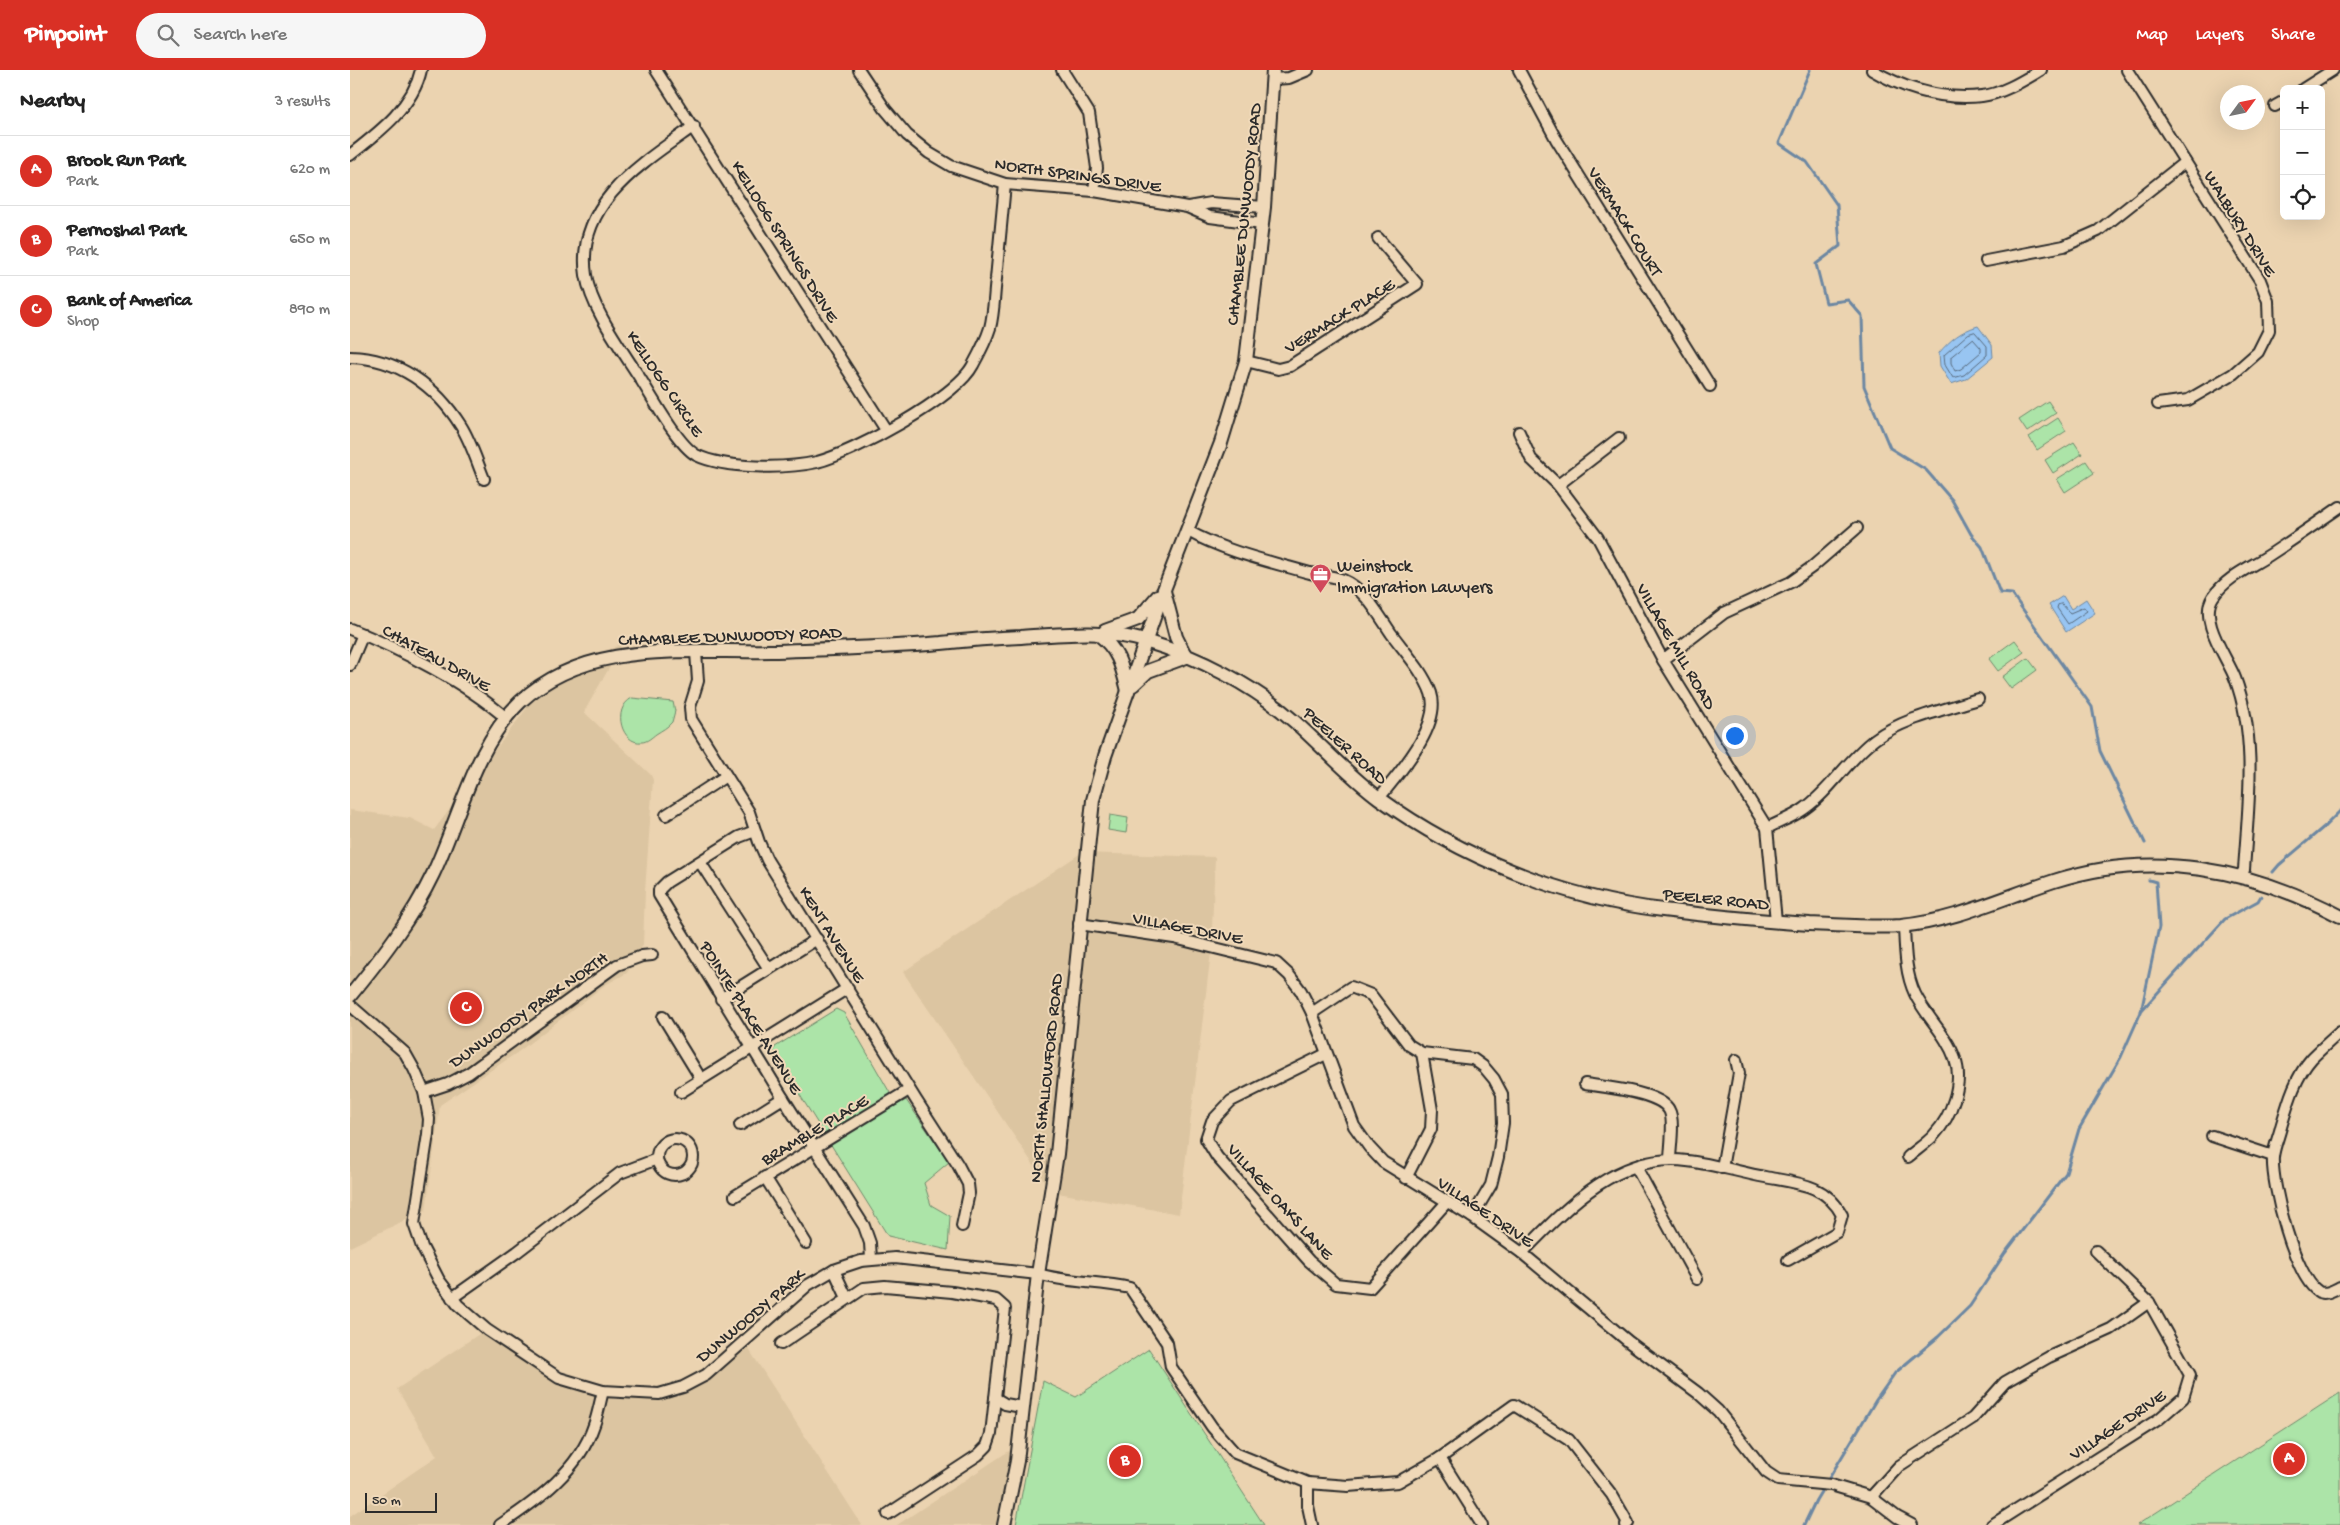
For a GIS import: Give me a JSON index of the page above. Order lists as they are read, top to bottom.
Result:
{
  "streets": {
    "street": [
      "NORTH SPRINGS DRIVE",
      "CHAMBLEE DUNWOODY ROAD",
      "VERMACK COURT",
      "WALBURY DRIVE",
      "KELLOGG SPRINGS DRIVE",
      "VERMACK PLACE",
      "KELLOGG CIRCLE",
      "VILLAGE MILL ROAD",
      "CHATEAU DRIVE",
      "PEELER ROAD",
      "VILLAGE DRIVE",
      "KENT AVENUE",
      "DUNWOODY PARK NORTH",
      "POINTE PLACE AVENUE",
      "NORTH SHALLOWFORD ROAD",
      "BRAMBLE PLACE",
      "VILLAGE OAKS LANE",
      "DUNWOODY PARK"
    ]
  },
  "crossings": [
    ["NORTH SPRINGS DRIVE", "CHAMBLEE DUNWOODY ROAD"],
    ["NORTH SPRINGS DRIVE", "KELLOGG CIRCLE"],
    ["CHAMBLEE DUNWOODY ROAD", "VERMACK PLACE"],
    ["CHAMBLEE DUNWOODY ROAD", "CHATEAU DRIVE"],
    ["CHAMBLEE DUNWOODY ROAD", "PEELER ROAD"],
    ["CHAMBLEE DUNWOODY ROAD", "KENT AVENUE"],
    ["CHAMBLEE DUNWOODY ROAD", "NORTH SHALLOWFORD ROAD"],
    ["KELLOGG SPRINGS DRIVE", "KELLOGG CIRCLE"],
    ["VILLAGE MILL ROAD", "PEELER ROAD"],
    ["PEELER ROAD", "NORTH SHALLOWFORD ROAD"],
    ["VILLAGE DRIVE", "NORTH SHALLOWFORD ROAD"],
    ["VILLAGE DRIVE", "VILLAGE OAKS LANE"],
    ["KENT AVENUE", "POINTE PLACE AVENUE"],
    ["KENT AVENUE", "BRAMBLE PLACE"],
    ["DUNWOODY PARK NORTH", "DUNWOODY PARK"],
    ["POINTE PLACE AVENUE", "BRAMBLE PLACE"],
    ["POINTE PLACE AVENUE", "DUNWOODY PARK"],
    ["NORTH SHALLOWFORD ROAD", "DUNWOODY PARK"]
  ],
  "places": {
    "office": ["Weinstock Immigration Lawyers"]
  },
  "scale_bar": "50 m",
  "north": "top right",
  "page": {
    "header": "Pinpoint",
    "search": "Search here",
    "nav": ["Map", "Layers", "Share"],
    "heading": ["Nearby", "3 results"],
    "map_buttons": ["+", "−"],
    "list": [
      {
        "mark": "A",
        "name": "Brook Run Park",
        "note": "Park",
        "value": "620 m"
      },
      {
        "mark": "B",
        "name": "Pernoshal Park",
        "note": "Park",
        "value": "650 m"
      },
      {
        "mark": "C",
        "name": "Bank of America",
        "note": "Shop",
        "value": "890 m"
      }
    ],
    "pins": ["C", "A", "B"],
    "scale": "50 m"
  }
}
